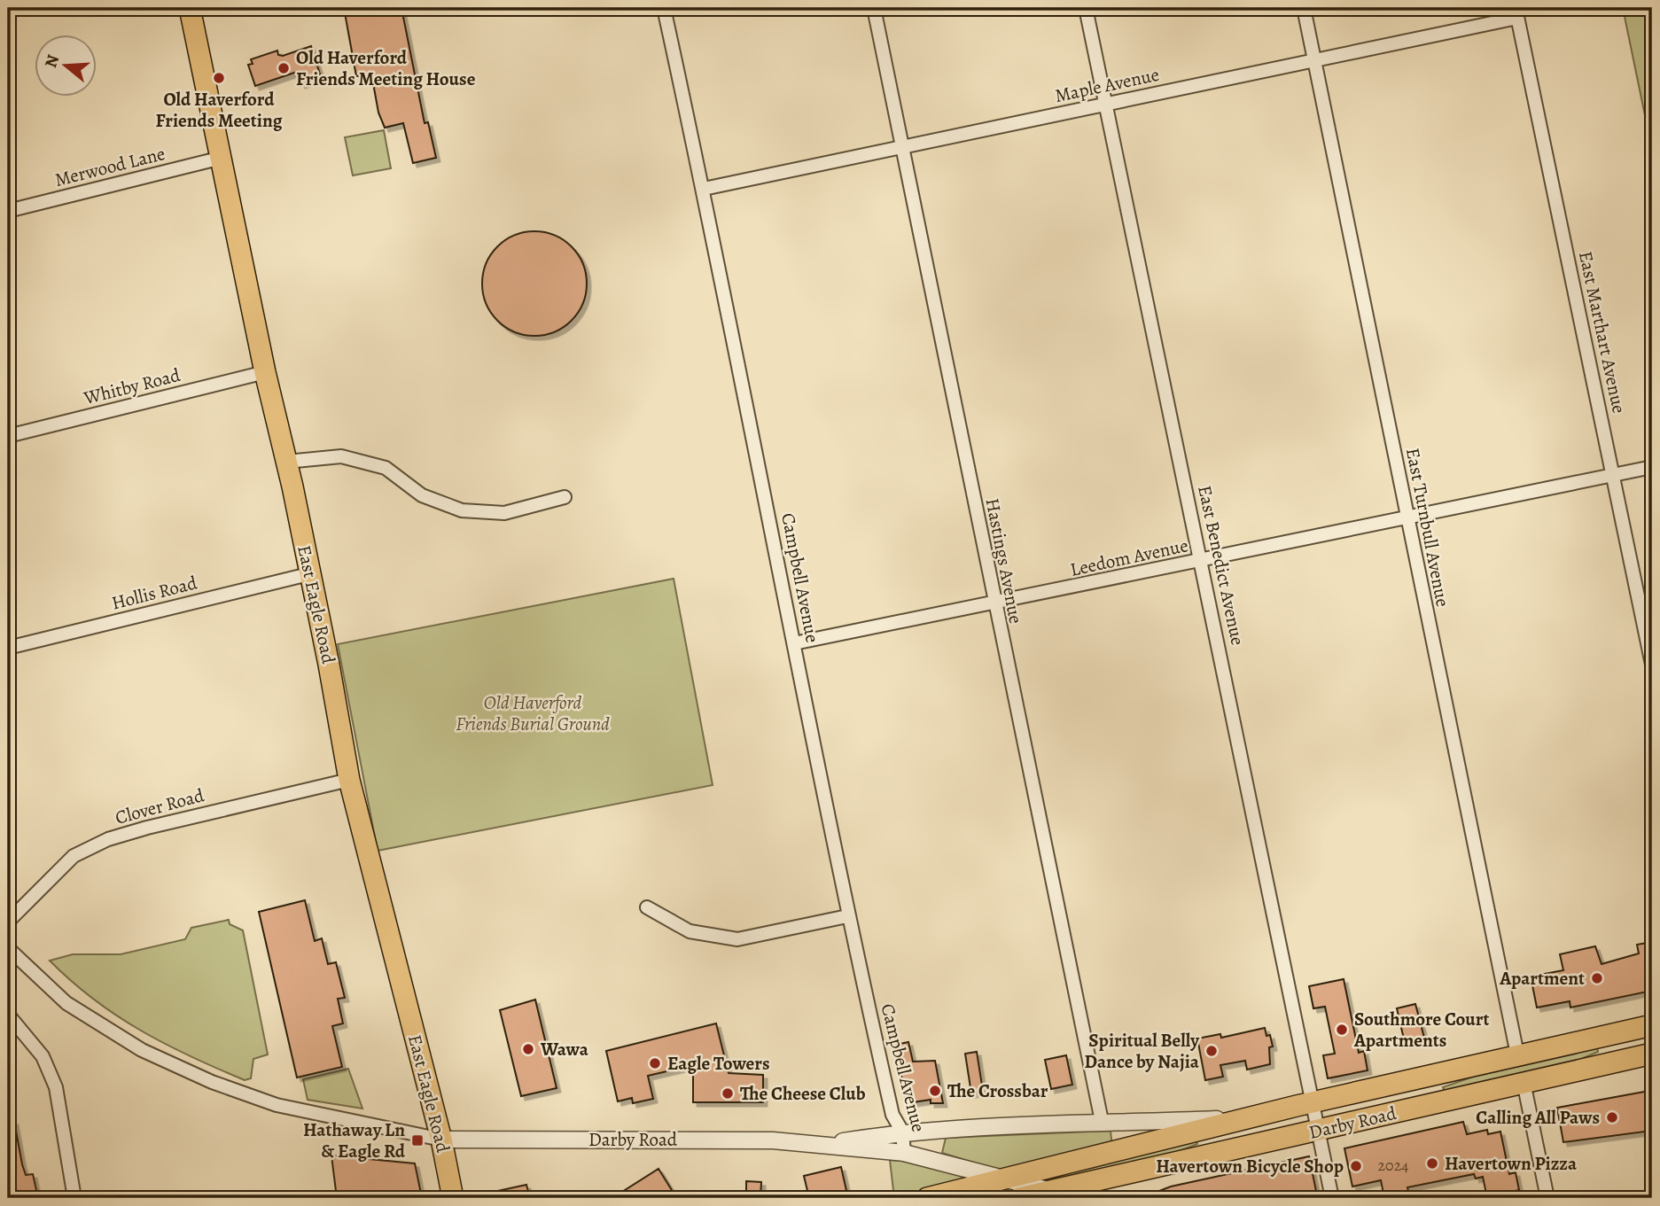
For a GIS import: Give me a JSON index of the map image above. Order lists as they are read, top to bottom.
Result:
{
  "streets": {
    "main road": ["East Eagle Road", "Darby Road"],
    "street": [
      "Maple Avenue",
      "Merwood Lane",
      "East Marthart Avenue",
      "Whitby Road",
      "East Turnbull Avenue",
      "Leedom Avenue",
      "Hastings Avenue",
      "East Benedict Avenue",
      "Campbell Avenue",
      "Hollis Road",
      "Clover Road"
    ]
  },
  "crossings": [
    ["Maple Avenue", "East Marthart Avenue"],
    ["Maple Avenue", "East Turnbull Avenue"],
    ["Maple Avenue", "Hastings Avenue"],
    ["Maple Avenue", "East Benedict Avenue"],
    ["Maple Avenue", "Campbell Avenue"],
    ["Merwood Lane", "East Eagle Road"],
    ["East Marthart Avenue", "Leedom Avenue"],
    ["Whitby Road", "East Eagle Road"],
    ["East Turnbull Avenue", "Leedom Avenue"],
    ["East Turnbull Avenue", "Darby Road"],
    ["Leedom Avenue", "Hastings Avenue"],
    ["Leedom Avenue", "East Benedict Avenue"],
    ["Leedom Avenue", "Campbell Avenue"],
    ["Hastings Avenue", "Darby Road"],
    ["East Benedict Avenue", "Darby Road"],
    ["Campbell Avenue", "Darby Road"],
    ["Hollis Road", "East Eagle Road"],
    ["East Eagle Road", "Clover Road"],
    ["East Eagle Road", "Darby Road"]
  ],
  "parks": ["Old Haverford Friends Burial Ground"],
  "places": {
    "other": [
      "Old Haverford Friends Meeting House",
      "Old Haverford Friends Meeting",
      "Apartment",
      "Southmore Court Apartments",
      "Wawa",
      "Spiritual Belly Dance by Najia",
      "Eagle Towers",
      "The Crossbar",
      "The Cheese Club",
      "Calling All Paws",
      "Havertown Pizza",
      "Havertown Bicycle Shop"
    ],
    "transit": ["Hathaway Ln & Eagle Rd"]
  },
  "house_numbers": ["2024"],
  "north": "left"
}
